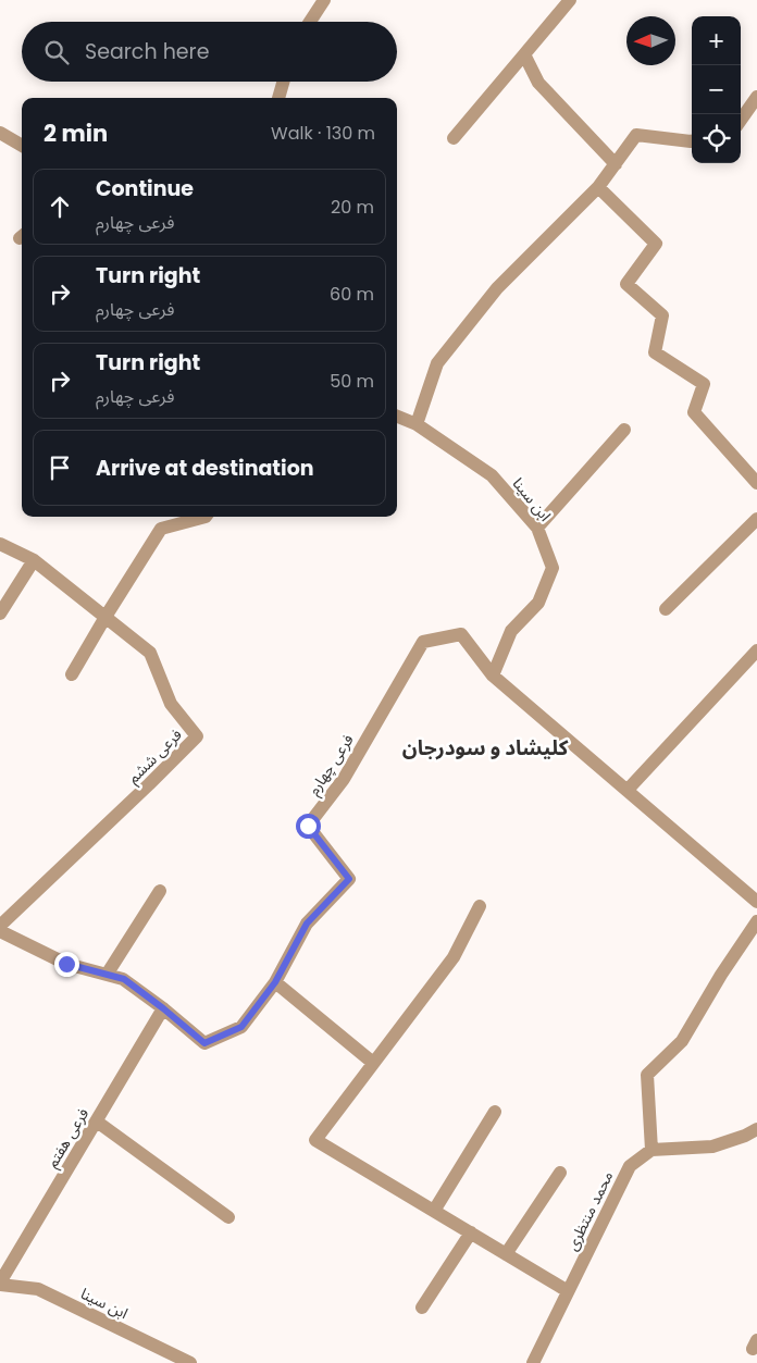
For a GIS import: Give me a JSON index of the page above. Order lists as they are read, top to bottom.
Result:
{
  "streets": {
    "street": [
      "ابن سینا",
      "فرعی ششم",
      "فرعی چهارم",
      "فرعی هفتم",
      "محمد منتظری"
    ]
  },
  "crossings": [
    ["ابن سینا", "فرعی چهارم"],
    ["ابن سینا", "فرعی هفتم"],
    ["فرعی چهارم", "فرعی هفتم"]
  ],
  "districts": ["کلیشاد و سودرجان"],
  "north": "left",
  "page": {
    "map_buttons": ["+", "−"],
    "search": "Search here",
    "heading": ["2 min", "Walk · 130 m"],
    "list": [
      ["Continue", "فرعی چهارم", "20 m"],
      ["Turn right", "فرعی چهارم", "60 m"],
      ["Turn right", "فرعی چهارم", "50 m"],
      "Arrive at destination"
    ]
  }
}
